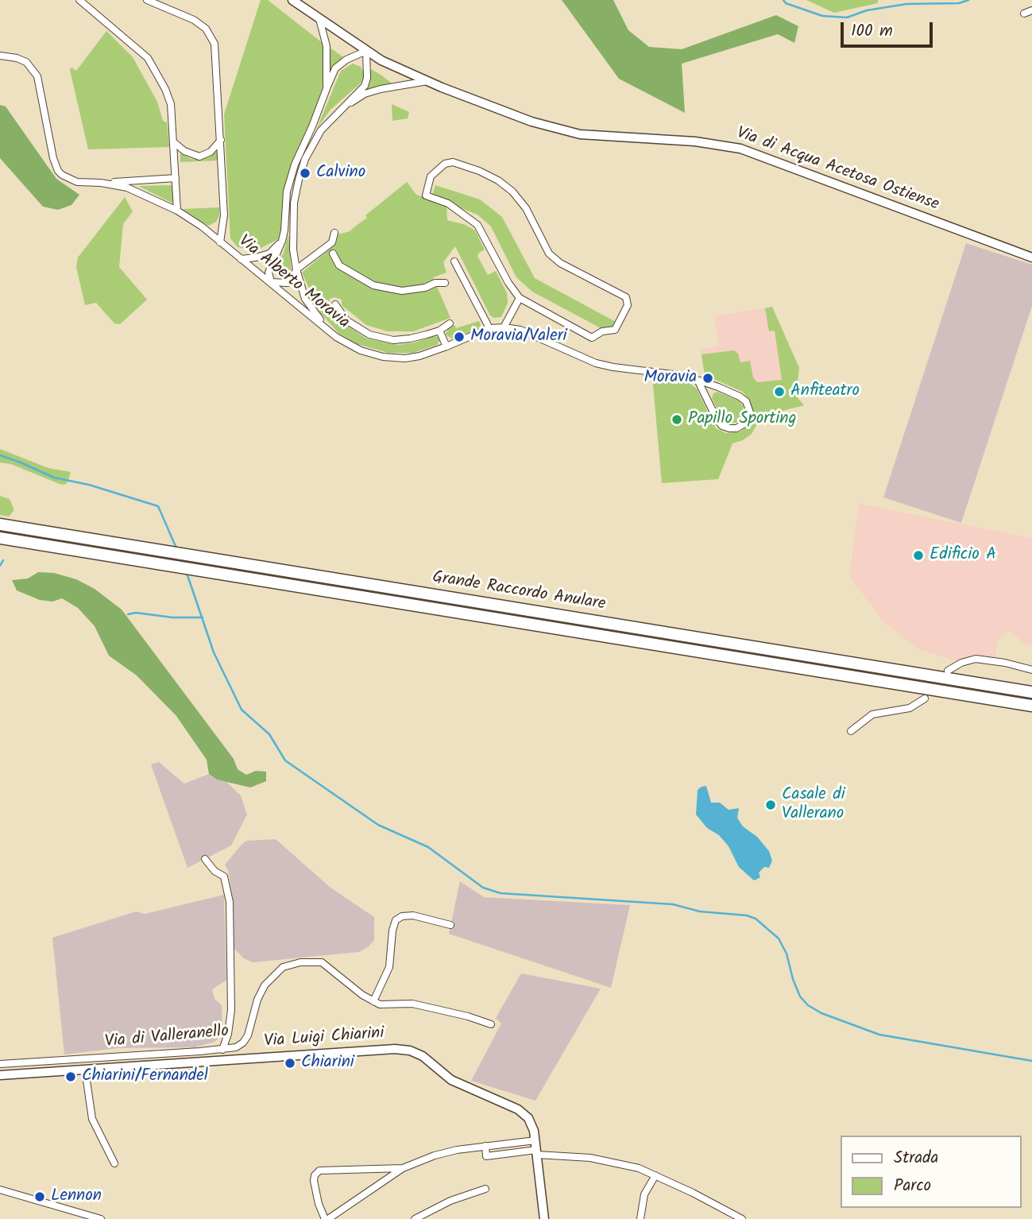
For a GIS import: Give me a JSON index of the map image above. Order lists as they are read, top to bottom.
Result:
{
  "streets": {
    "highway": ["Grande Raccordo Anulare"],
    "street": [
      "Via di Acqua Acetosa Ostiense",
      "Via Alberto Moravia",
      "Via di Valleranello",
      "Via Luigi Chiarini"
    ]
  },
  "places": [
    "Calvino",
    "Moravia/Valeri",
    "Moravia",
    "Anfiteatro",
    "Papillo Sporting",
    "Edificio A",
    "Casale di Vallerano",
    "Chiarini",
    "Chiarini/Fernandel",
    "Lennon"
  ],
  "legend": ["Strada", "Parco"],
  "scale_bar": "100 m"
}
